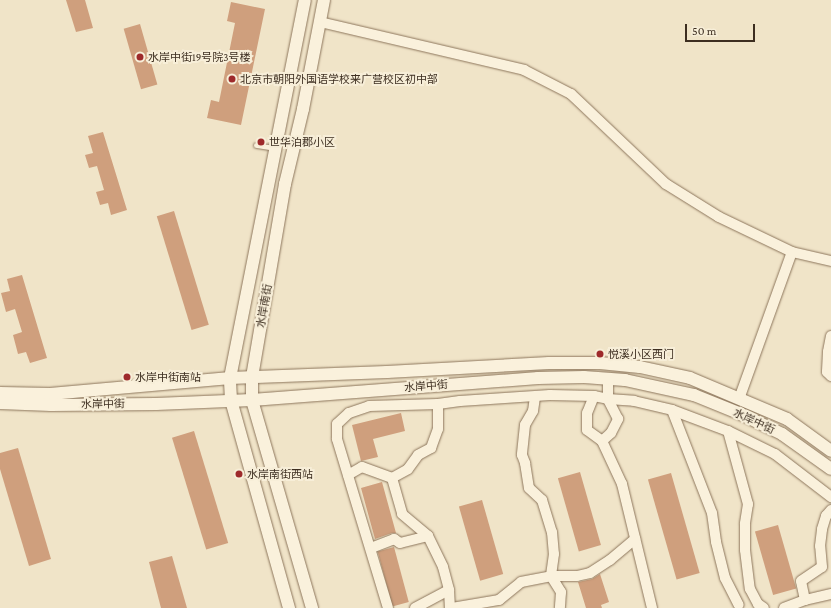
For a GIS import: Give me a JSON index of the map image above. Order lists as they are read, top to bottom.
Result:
{
  "streets": {
    "street": ["水岸南街", "水岸中街"]
  },
  "crossings": [
    ["水岸南街", "水岸中街"]
  ],
  "places": [
    "水岸中街19号院3号楼",
    "北京市朝阳外国语学校来广营校区初中部",
    "世华泊郡小区",
    "悦溪小区西门",
    "水岸中街南站",
    "水岸南街西站"
  ],
  "scale_bar": "50 m"
}
